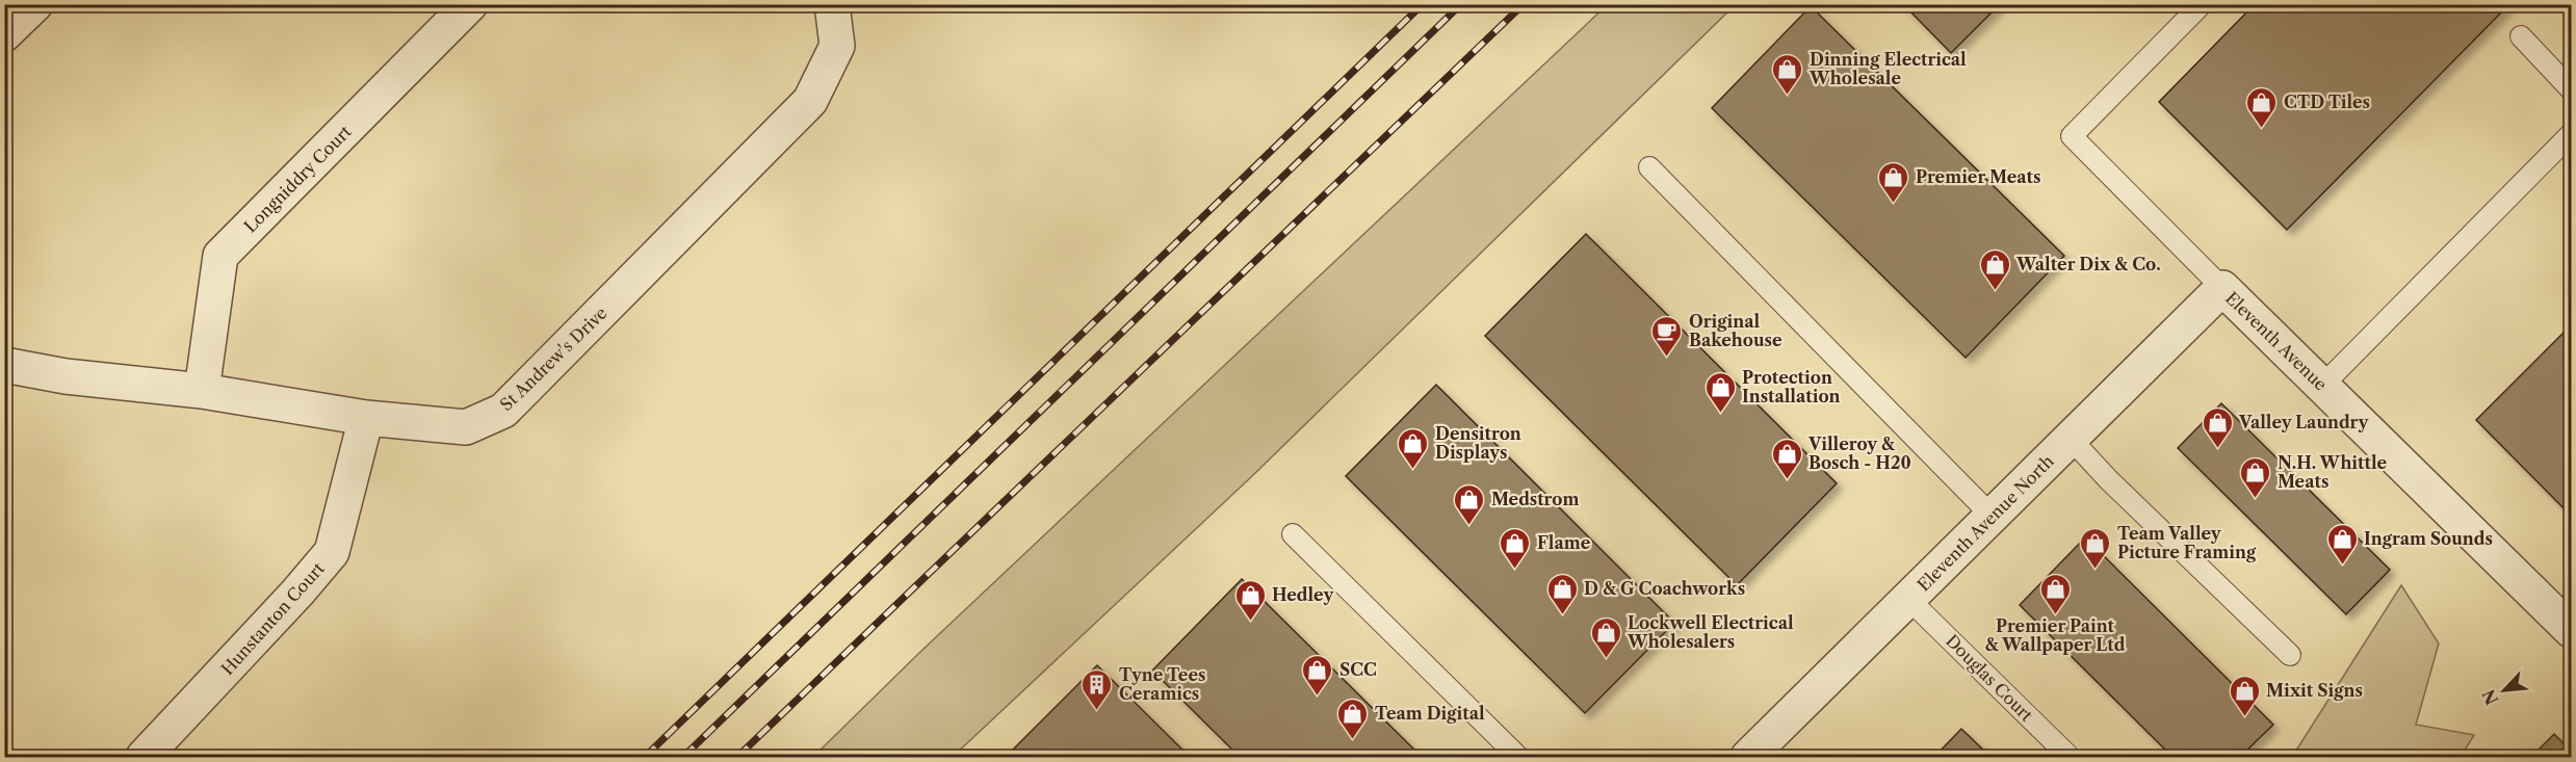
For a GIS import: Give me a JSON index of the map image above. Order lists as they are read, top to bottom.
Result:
{
  "streets": {
    "street": [
      "Longniddry Court",
      "Eleventh Avenue",
      "St Andrew's Drive",
      "Eleventh Avenue North",
      "Hunstanton Court"
    ],
    "lane": ["Douglas Court"]
  },
  "crossings": [
    ["Longniddry Court", "St Andrew's Drive"],
    ["Eleventh Avenue", "Eleventh Avenue North"],
    ["St Andrew's Drive", "Hunstanton Court"],
    ["Eleventh Avenue North", "Douglas Court"]
  ],
  "places": {
    "shop": [
      "Dinning Electrical Wholesale",
      "CTD Tiles",
      "Premier Meats",
      "Walter Dix & Co.",
      "Protection Installation",
      "Valley Laundry",
      "Densitron Displays",
      "Villeroy & Bosch - H20",
      "N.H. Whittle Meats",
      "Medstrom",
      "Ingram Sounds",
      "Flame",
      "Team Valley Picture Framing",
      "D & G Coachworks",
      "Premier Paint & Wallpaper Ltd",
      "Hedley",
      "Lockwell Electrical Wholesalers",
      "SCC",
      "Mixit Signs",
      "Team Digital"
    ],
    "cafe": ["Original Bakehouse"],
    "building": ["Tyne Tees Ceramics"]
  },
  "north": "bottom left"
}
